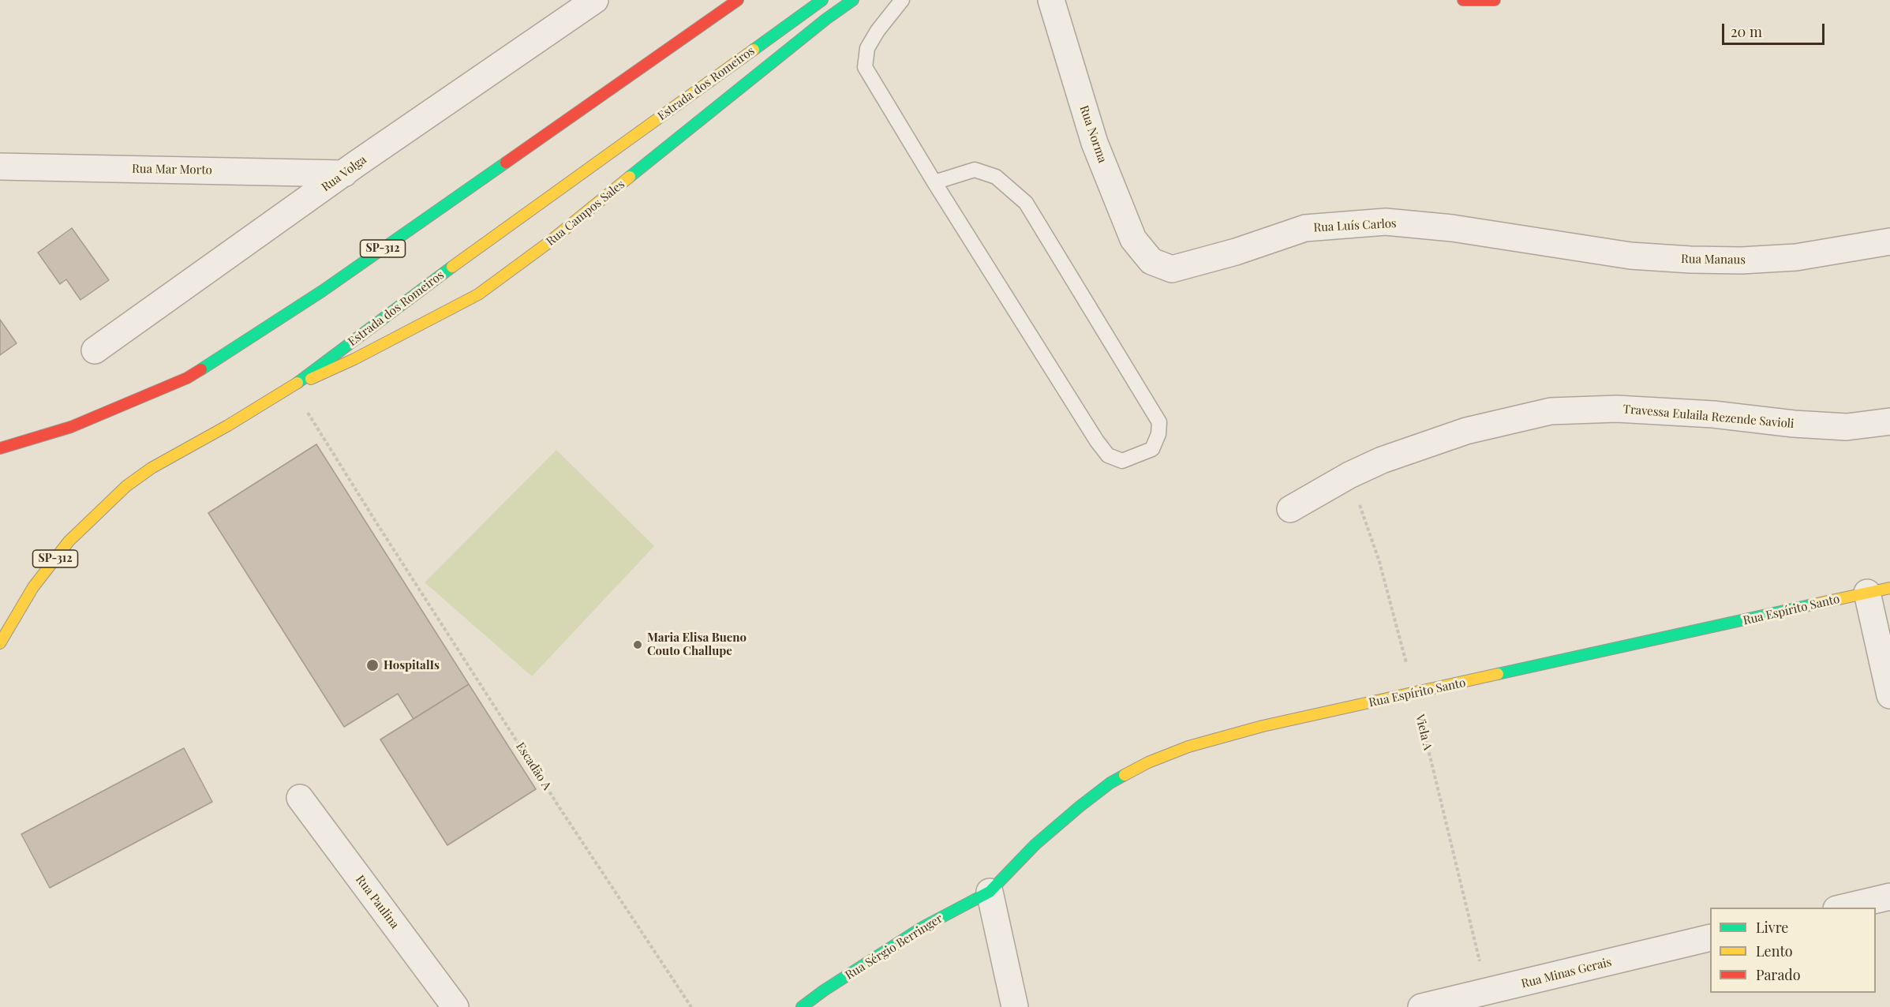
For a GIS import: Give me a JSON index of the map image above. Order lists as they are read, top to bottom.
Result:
{
  "streets": {
    "main road": [
      "Estrada dos Romeiros",
      "Rua Campos Sales",
      "SP-312",
      "Rua Espírito Santo",
      "Rua Sérgio Berringer"
    ],
    "street": [
      "Rua Norma",
      "Rua Mar Morto",
      "Rua Volga",
      "Rua Luís Carlos",
      "Rua Manaus",
      "Travessa Eulaila Rezende Savioli",
      "Rua Paulina",
      "Rua Minas Gerais"
    ],
    "path": ["Viela A", "Escadão A"]
  },
  "crossings": [
    ["Estrada dos Romeiros", "Rua Campos Sales"],
    ["Estrada dos Romeiros", "Escadão A"],
    ["Rua Norma", "Rua Luís Carlos"],
    ["Rua Mar Morto", "Rua Volga"],
    ["Rua Campos Sales", "Escadão A"],
    ["Rua Luís Carlos", "Rua Manaus"],
    ["Travessa Eulaila Rezende Savioli", "Viela A"],
    ["Rua Espírito Santo", "Viela A"],
    ["Rua Espírito Santo", "Rua Sérgio Berringer"],
    ["Viela A", "Rua Minas Gerais"]
  ],
  "places": ["Maria Elisa Bueno Couto Challupe", "HospitalIs"],
  "legend": ["Livre", "Lento", "Parado"],
  "scale_bar": "20 m"
}
